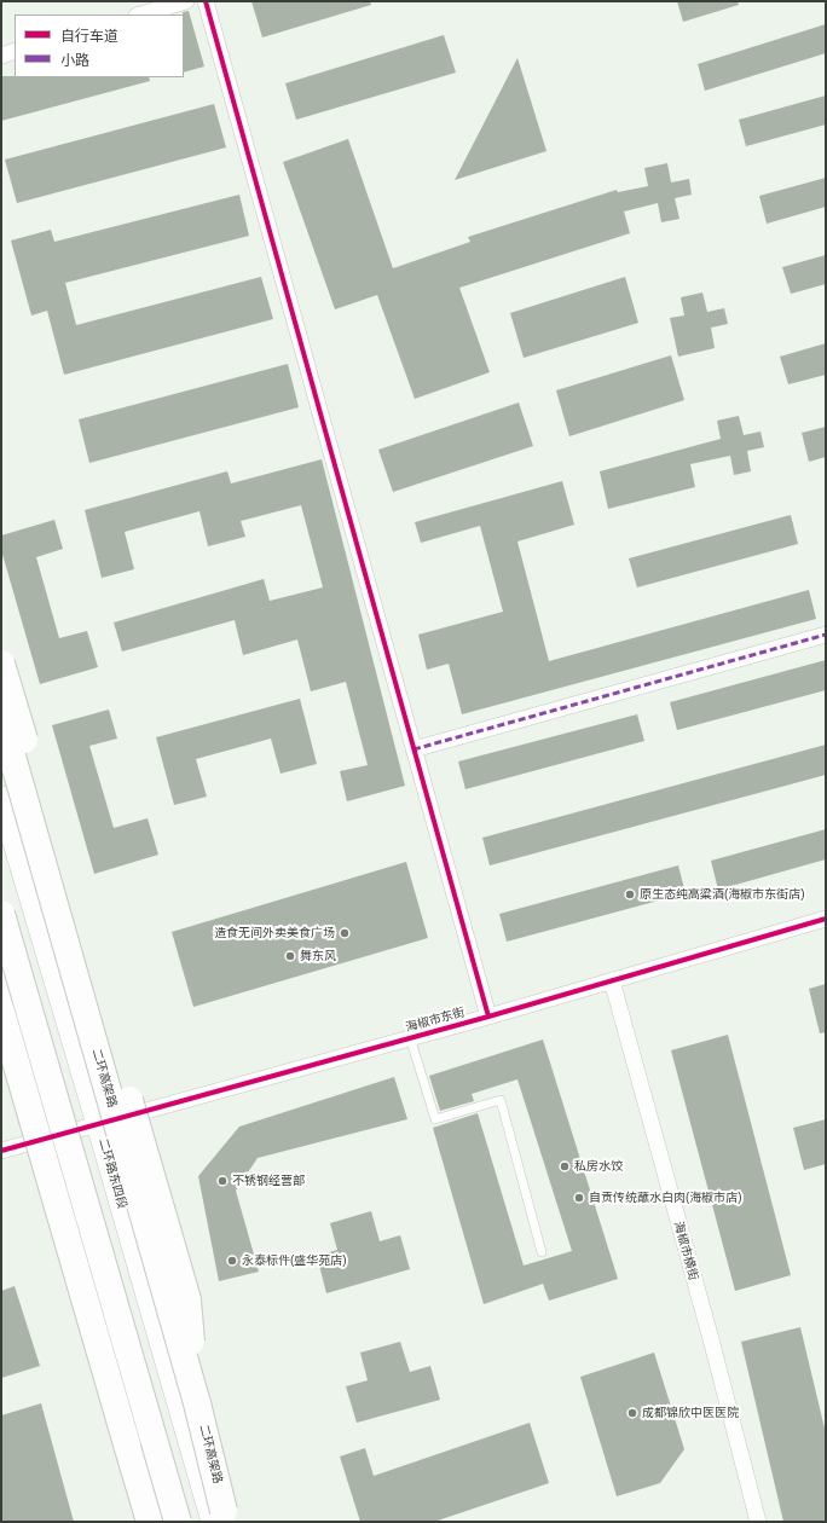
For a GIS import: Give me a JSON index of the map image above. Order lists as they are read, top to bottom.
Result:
{
  "streets": {
    "highway": ["二环高架路"],
    "main road": ["二环路东四段"],
    "street": ["海椒市东街", "海椒市横街"]
  },
  "crossings": [
    ["海椒市东街", "二环路东四段"],
    ["海椒市东街", "海椒市横街"]
  ],
  "places": [
    "原生态纯高粱酒(海椒市东街店)",
    "造食无间外卖美食广场",
    "舞东风",
    "私房水饺",
    "不锈钢经营部",
    "自贡传统蘸水白肉(海椒市店)",
    "永泰标件(盛华苑店)",
    "成都锦欣中医医院"
  ],
  "legend": ["自行车道", "小路"]
}
